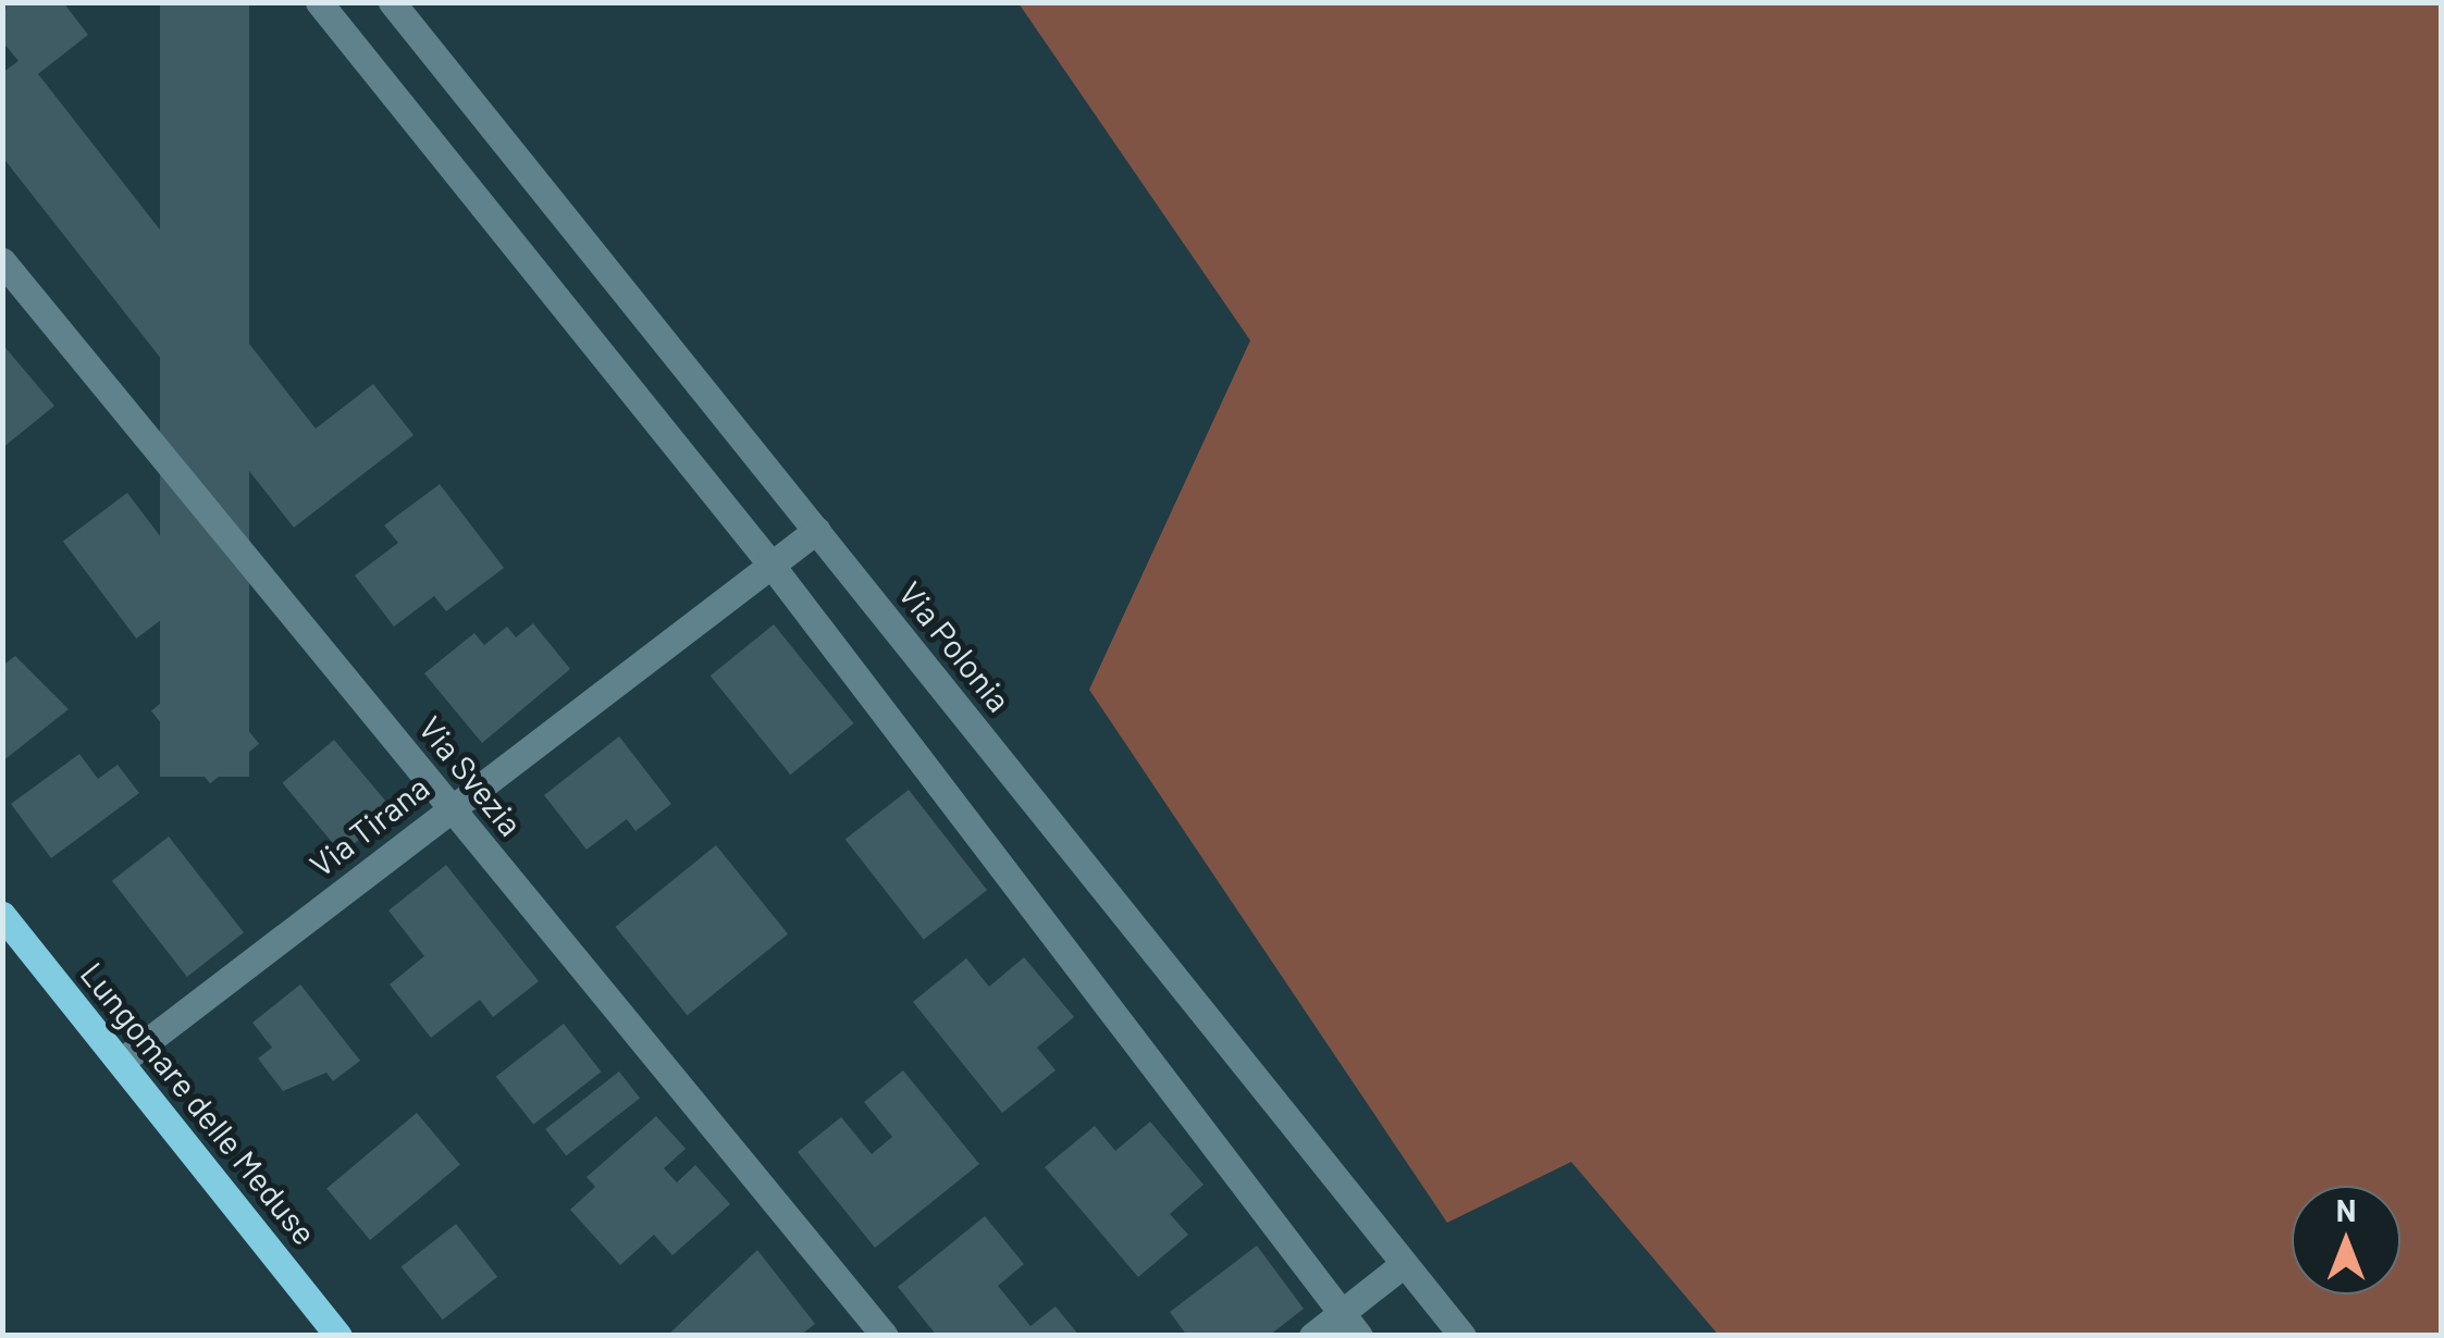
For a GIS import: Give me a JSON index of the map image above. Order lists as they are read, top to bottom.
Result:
{
  "streets": {
    "main road": ["Lungomare delle Meduse"],
    "street": ["Via Polonia", "Via Svezia", "Via Tirana"]
  },
  "crossings": [
    ["Via Polonia", "Via Tirana"],
    ["Via Svezia", "Via Tirana"],
    ["Via Tirana", "Lungomare delle Meduse"]
  ],
  "north": "top"
}
